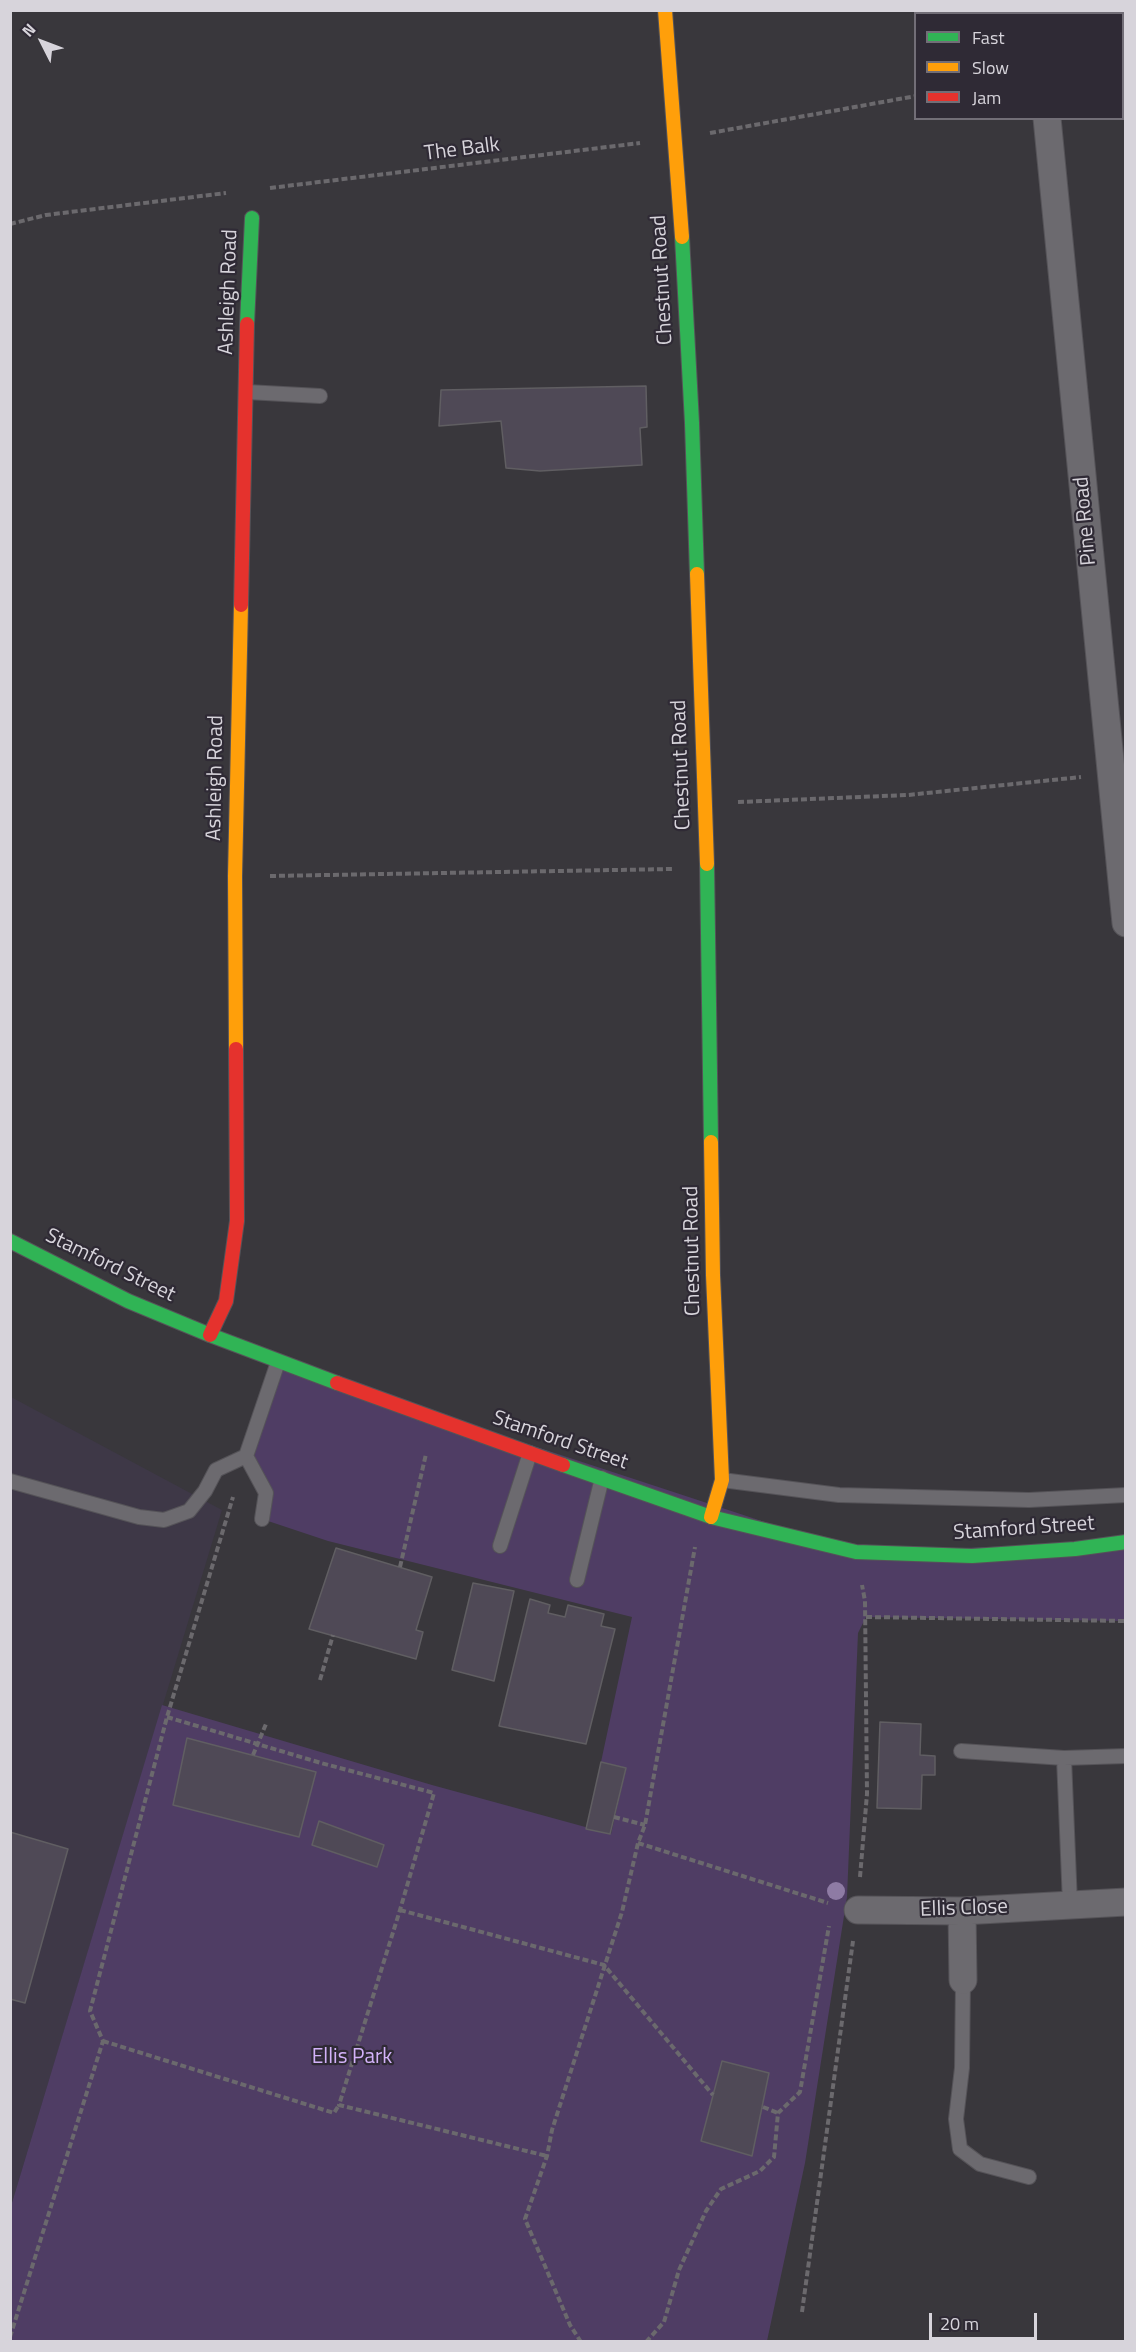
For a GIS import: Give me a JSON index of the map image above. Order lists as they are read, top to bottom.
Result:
{
  "streets": {
    "street": [
      "Chestnut Road",
      "Ashleigh Road",
      "Pine Road",
      "Stamford Street",
      "Ellis Close"
    ],
    "path": ["The Balk"]
  },
  "crossings": [
    ["The Balk", "Chestnut Road"],
    ["Chestnut Road", "Stamford Street"],
    ["Ashleigh Road", "Stamford Street"]
  ],
  "parks": ["Ellis Park"],
  "legend": ["Fast", "Slow", "Jam"],
  "scale_bar": "20 m",
  "north": "top left"
}
